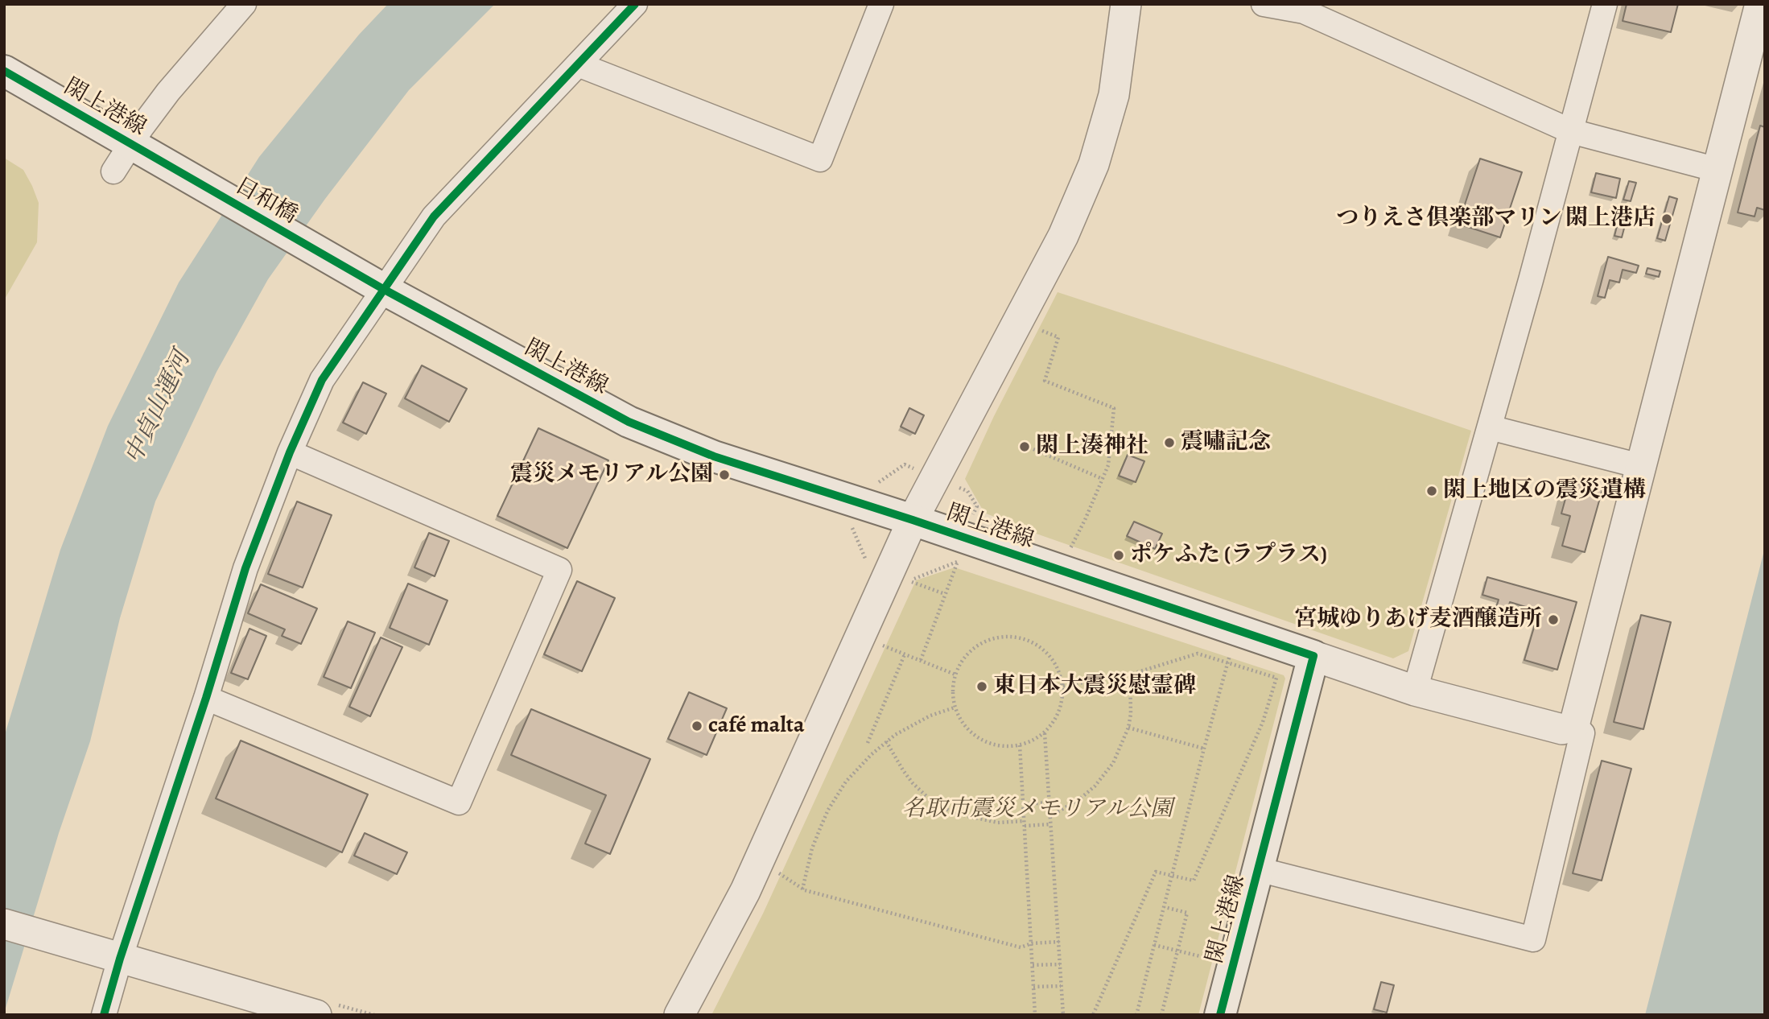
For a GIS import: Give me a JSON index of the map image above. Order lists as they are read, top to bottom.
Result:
{
  "streets": {
    "main road": ["閖上港線", "日和橋"]
  },
  "crossings": [
    ["閖上港線", "日和橋"]
  ],
  "water": ["中貞山運河"],
  "parks": ["名取市震災メモリアル公園"],
  "places": [
    "つりえさ倶楽部マリン 閖上港店",
    "震嘯記念",
    "閖上湊神社",
    "震災メモリアル公園",
    "閖上地区の震災遺構",
    "ポケふた (ラプラス)",
    "宮城ゆりあげ麦酒醸造所",
    "東日本大震災慰霊碑",
    "café malta"
  ]
}
